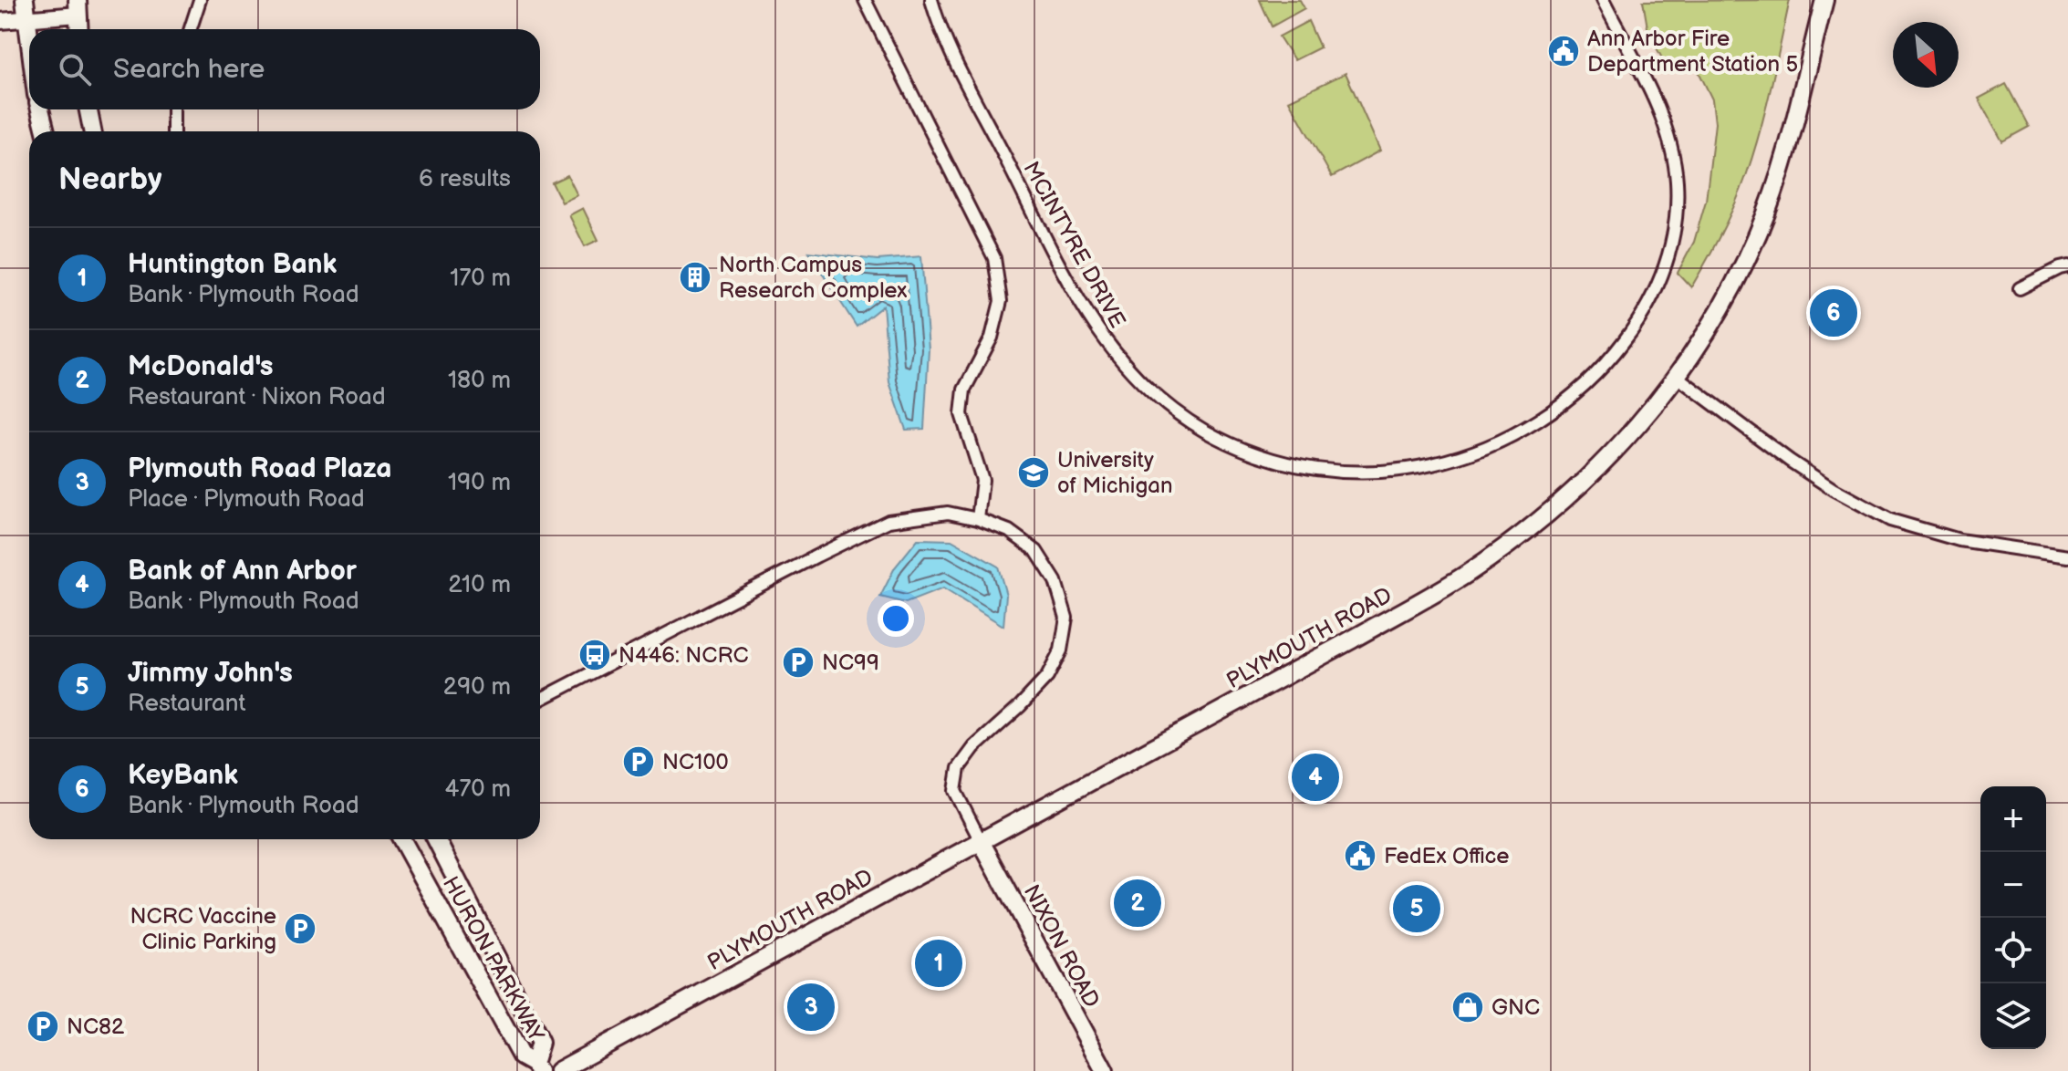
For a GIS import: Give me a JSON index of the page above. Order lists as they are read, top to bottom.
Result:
{
  "streets": {
    "main road": ["PLYMOUTH ROAD", "NIXON ROAD", "HURON PARKWAY"],
    "street": ["MCINTYRE DRIVE"]
  },
  "crossings": [
    ["PLYMOUTH ROAD", "NIXON ROAD"]
  ],
  "places": {
    "public building": ["Ann Arbor Fire Department Station 5", "FedEx Office"],
    "building": ["North Campus Research Complex"],
    "school or university": ["University of Michigan"],
    "bus stop": ["N446: NCRC"],
    "parking": [
      "NC99",
      "NC100",
      "NCRC Vaccine Clinic Parking",
      "NC82"
    ],
    "shop": ["GNC"]
  },
  "north": "bottom right",
  "page": {
    "search": "Search here",
    "heading": ["Nearby", "6 results"],
    "list": [
      {
        "mark": "1",
        "name": "Huntington Bank",
        "note": "Bank · Plymouth Road",
        "value": "170 m"
      },
      {
        "mark": "2",
        "name": "McDonald's",
        "note": "Restaurant · Nixon Road",
        "value": "180 m"
      },
      {
        "mark": "3",
        "name": "Plymouth Road Plaza",
        "note": "Place · Plymouth Road",
        "value": "190 m"
      },
      {
        "mark": "4",
        "name": "Bank of Ann Arbor",
        "note": "Bank · Plymouth Road",
        "value": "210 m"
      },
      {
        "mark": "5",
        "name": "Jimmy John's",
        "note": "Restaurant",
        "value": "290 m"
      },
      {
        "mark": "6",
        "name": "KeyBank",
        "note": "Bank · Plymouth Road",
        "value": "470 m"
      }
    ],
    "pins": [
      "6",
      "4",
      "2",
      "5",
      "1",
      "3"
    ],
    "map_buttons": ["+", "−"]
  }
}
